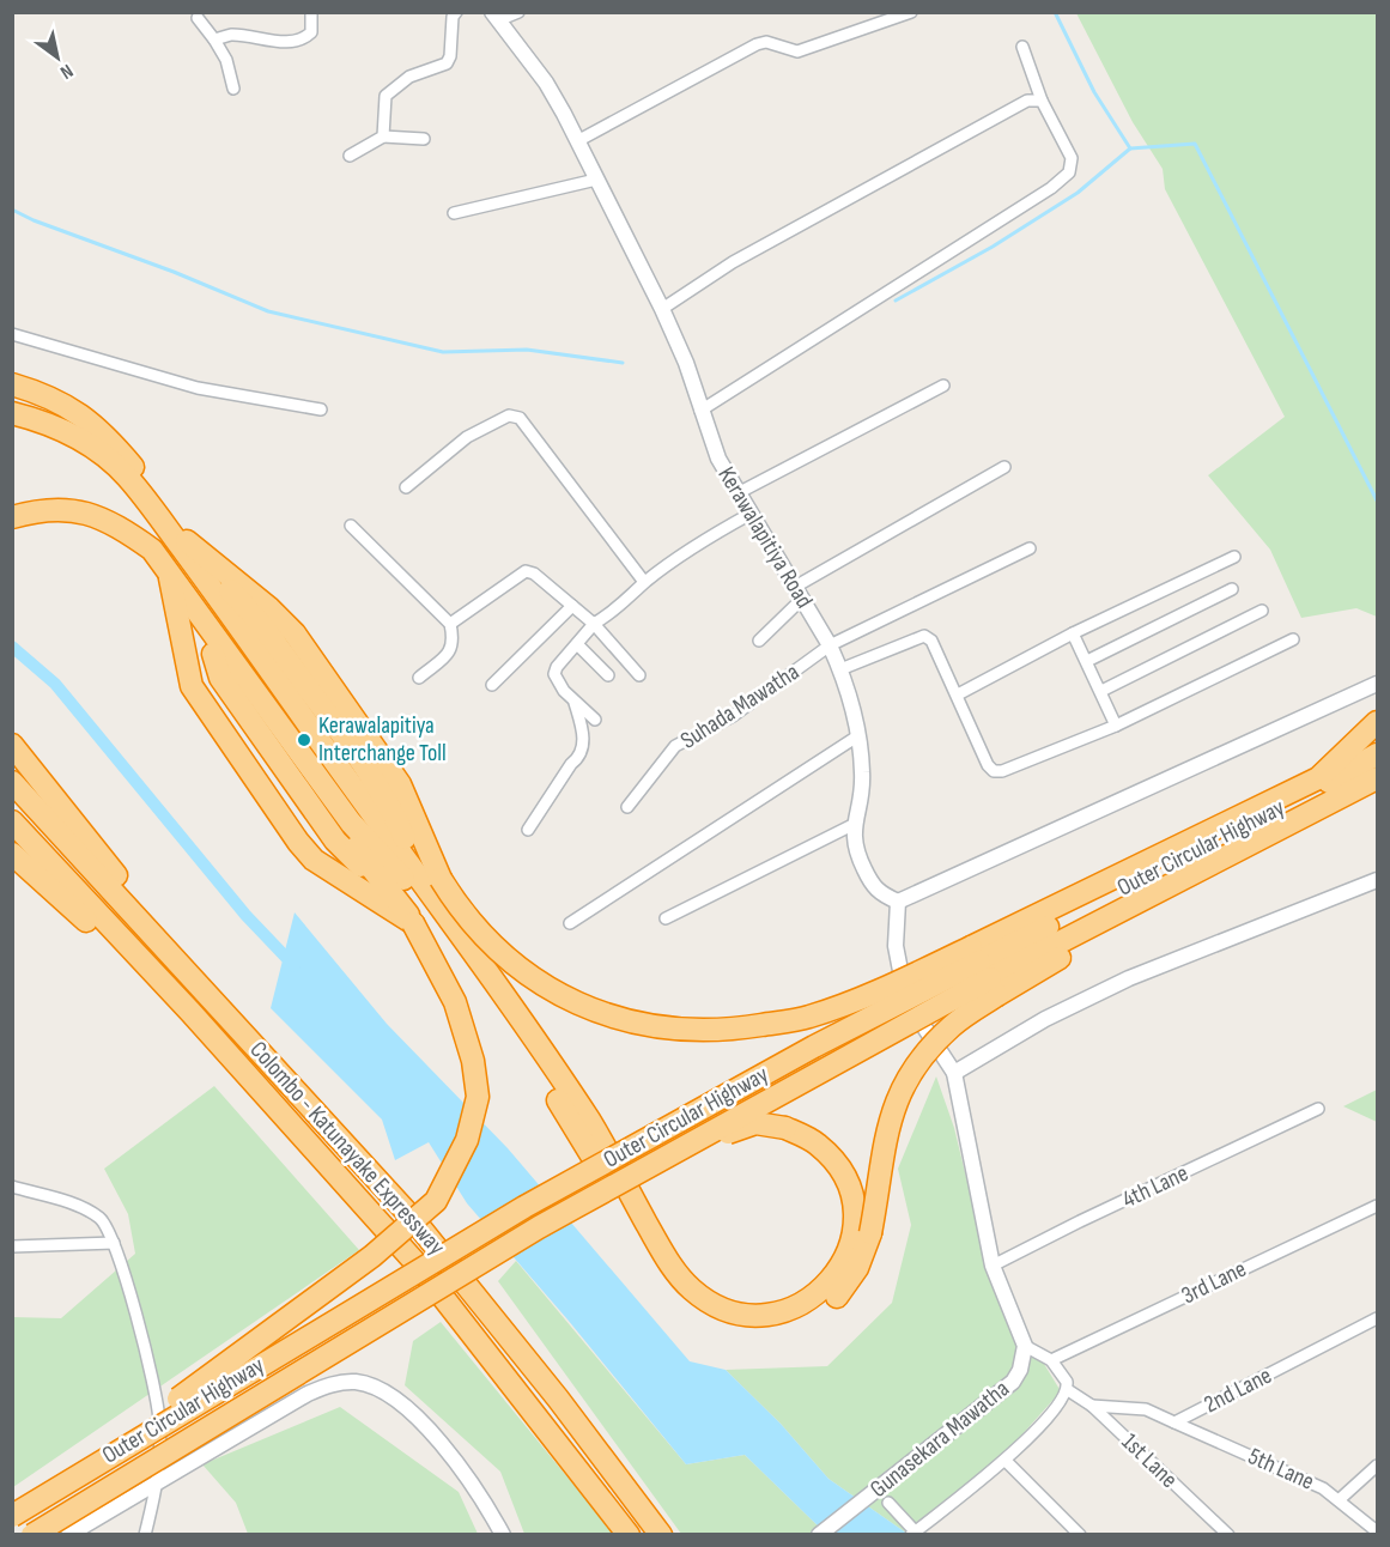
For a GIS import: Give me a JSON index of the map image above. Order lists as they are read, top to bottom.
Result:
{
  "streets": {
    "highway": ["Outer Circular Highway", "Colombo - Katunayake Expressway"],
    "street": [
      "Kerawalapitiya Road",
      "Suhada Mawatha",
      "4th Lane",
      "3rd Lane",
      "2nd Lane",
      "Gunasekara Mawatha",
      "1st Lane",
      "5th Lane"
    ]
  },
  "crossings": [
    ["Kerawalapitiya Road", "Suhada Mawatha"],
    ["2nd Lane", "5th Lane"]
  ],
  "places": ["Kerawalapitiya Interchange Toll"],
  "north": "bottom right"
}
